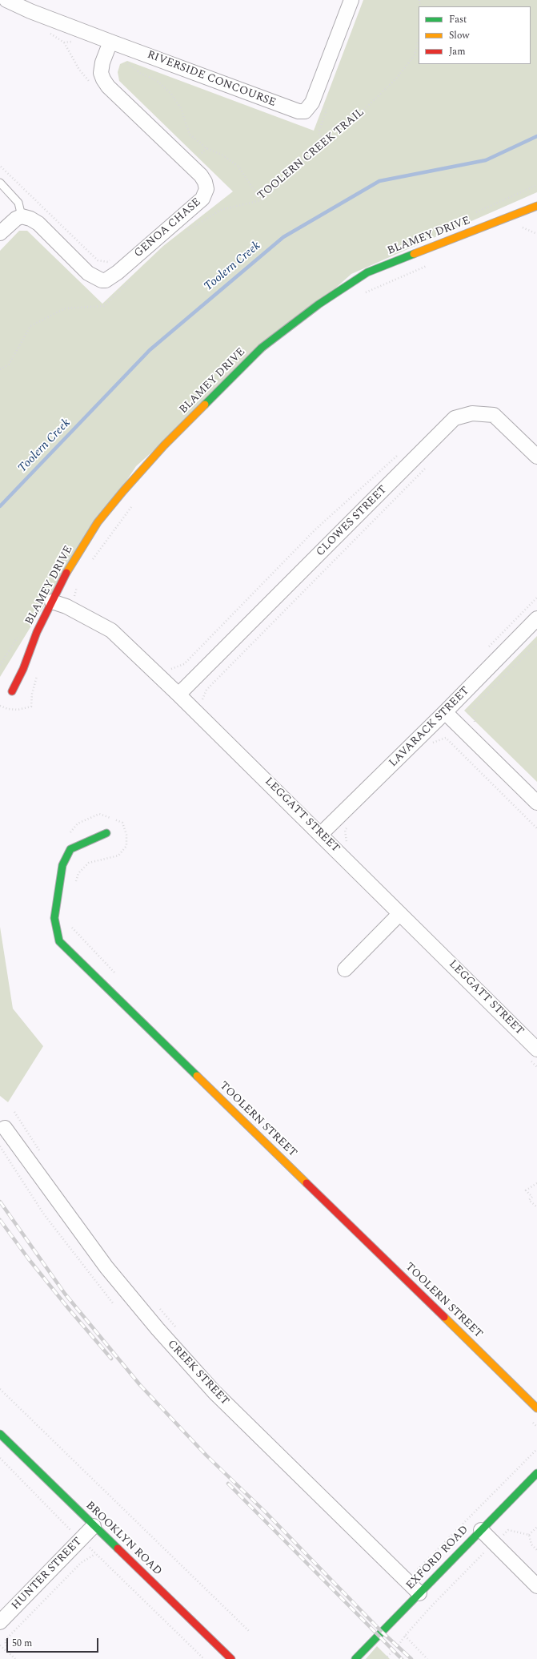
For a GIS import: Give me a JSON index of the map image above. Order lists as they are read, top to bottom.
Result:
{
  "streets": {
    "street": [
      "RIVERSIDE CONCOURSE",
      "GENOA CHASE",
      "BLAMEY DRIVE",
      "CLOWES STREET",
      "LAVARACK STREET",
      "LEGGATT STREET",
      "TOOLERN STREET",
      "CREEK STREET",
      "BROOKLYN ROAD",
      "EXFORD ROAD",
      "HUNTER STREET"
    ],
    "path": ["TOOLERN CREEK TRAIL"]
  },
  "crossings": [
    ["RIVERSIDE CONCOURSE", "GENOA CHASE"],
    ["BLAMEY DRIVE", "LEGGATT STREET"],
    ["CLOWES STREET", "LEGGATT STREET"],
    ["LAVARACK STREET", "LEGGATT STREET"],
    ["CREEK STREET", "EXFORD ROAD"],
    ["BROOKLYN ROAD", "HUNTER STREET"]
  ],
  "water": ["Toolern Creek"],
  "legend": ["Fast", "Slow", "Jam"],
  "scale_bar": "50 m"
}
